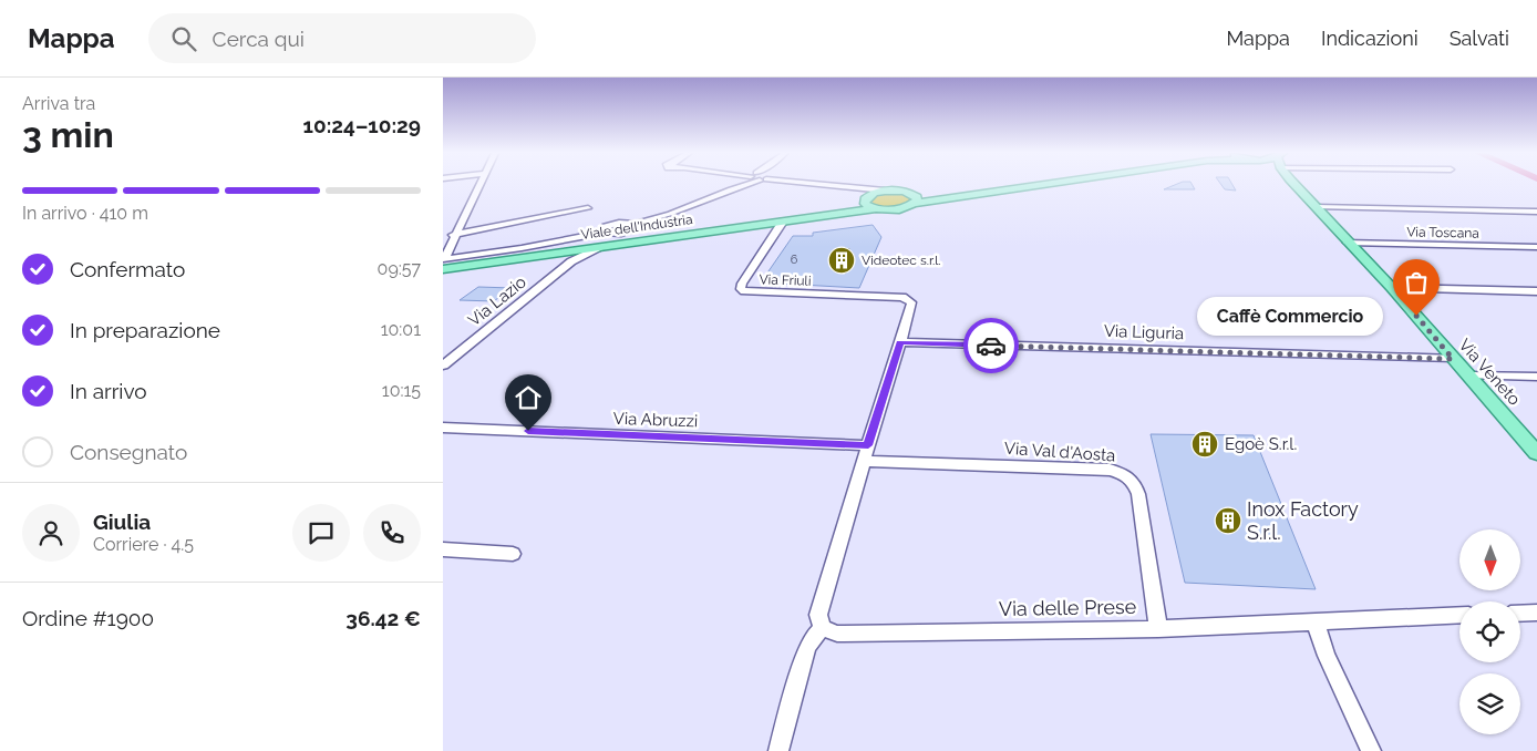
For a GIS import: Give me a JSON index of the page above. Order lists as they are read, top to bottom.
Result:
{
  "streets": {
    "main road": ["Viale dell'Industria", "Via Veneto"],
    "street": [
      "Via Toscana",
      "Via Friuli",
      "Via Lazio",
      "Via Liguria",
      "Via Abruzzi",
      "Via Val d'Aosta",
      "Via delle Prese"
    ]
  },
  "crossings": [
    ["Viale dell'Industria", "Via Friuli"],
    ["Viale dell'Industria", "Via Lazio"],
    ["Via Toscana", "Via Veneto"],
    ["Via Friuli", "Via Liguria"],
    ["Via Liguria", "Via Veneto"],
    ["Via Val d'Aosta", "Via delle Prese"]
  ],
  "places": {
    "building": ["Videotec s.r.l.", "Egoè S.r.l.", "Inox Factory S.r.l."],
    "other": ["Caffè Commercio"]
  },
  "house_numbers": ["6"],
  "north": "bottom",
  "page": {
    "header": "Mappa",
    "search": "Cerca qui",
    "nav": ["Mappa", "Indicazioni", "Salvati"],
    "heading": ["3 min", "Arriva tra", "10:24–10:29"],
    "panel": [
      "Giulia",
      "Corriere · 4.5",
      "Ordine #1900",
      "36.42 €"
    ],
    "bar": "In arrivo · 410 m",
    "list": [
      ["Confermato", "09:57"],
      ["In preparazione", "10:01"],
      ["In arrivo", "10:15"],
      "Consegnato"
    ],
    "bubble": "Caffè Commercio"
  }
}
